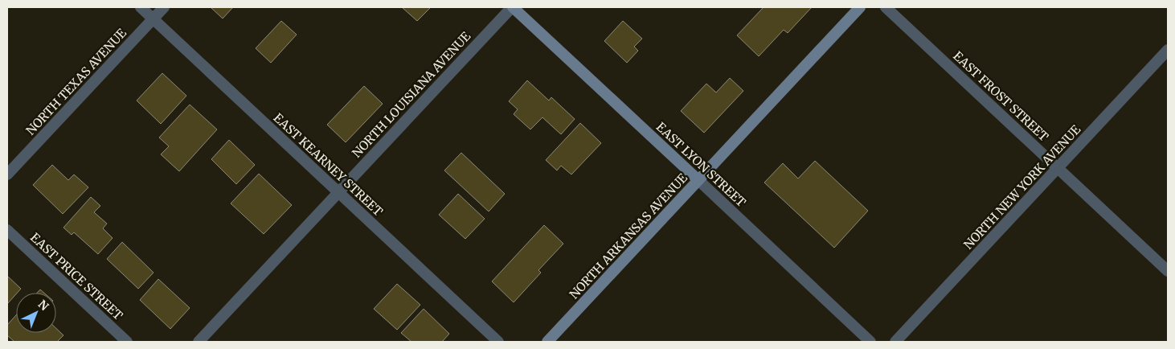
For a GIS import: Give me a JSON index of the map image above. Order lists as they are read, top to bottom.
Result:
{
  "streets": {
    "main road": ["EAST LYON STREET", "NORTH ARKANSAS AVENUE"],
    "street": [
      "NORTH TEXAS AVENUE",
      "NORTH LOUISIANA AVENUE",
      "EAST FROST STREET",
      "EAST KEARNEY STREET",
      "NORTH NEW YORK AVENUE",
      "EAST PRICE STREET"
    ]
  },
  "crossings": [
    ["NORTH TEXAS AVENUE", "EAST KEARNEY STREET"],
    ["NORTH LOUISIANA AVENUE", "EAST KEARNEY STREET"],
    ["NORTH LOUISIANA AVENUE", "EAST LYON STREET"],
    ["EAST FROST STREET", "NORTH NEW YORK AVENUE"],
    ["EAST LYON STREET", "NORTH ARKANSAS AVENUE"]
  ],
  "north": "top right"
}
